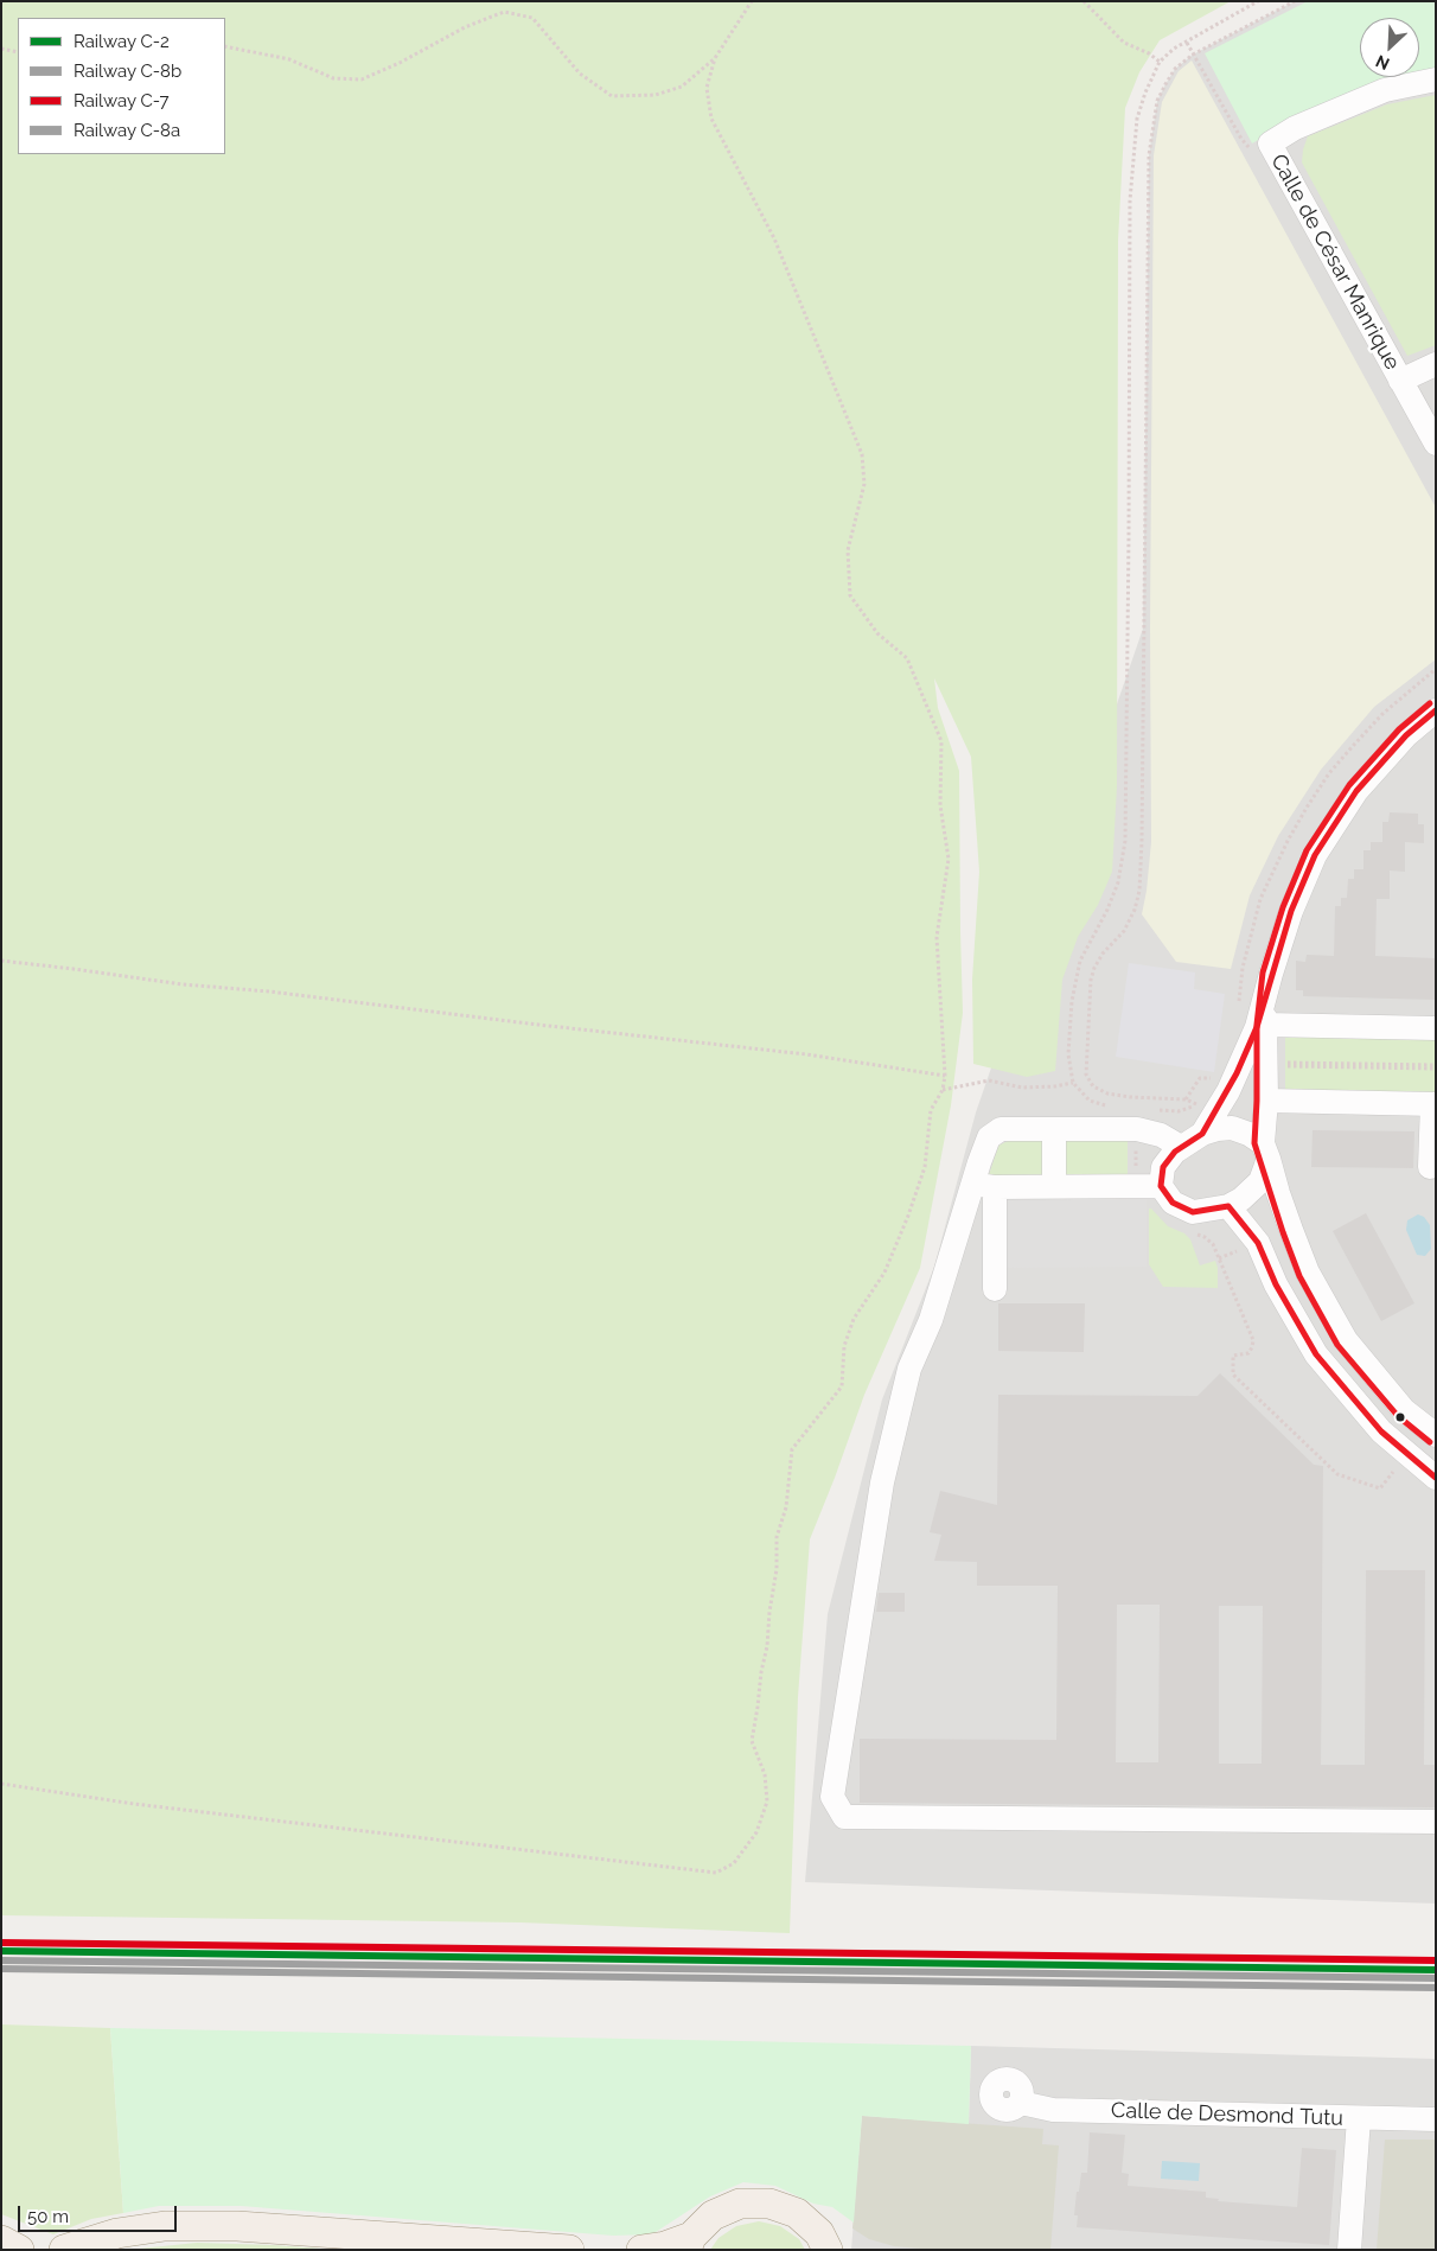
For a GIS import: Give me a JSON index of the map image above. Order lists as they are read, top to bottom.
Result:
{
  "streets": {
    "street": ["Calle de César Manrique", "Calle de Desmond Tutu"]
  },
  "lines": [
    "rail line C-7",
    "rail line C-2",
    "rail line C-8b",
    "rail line C-8a"
  ],
  "legend": [
    "Railway C-2",
    "Railway C-8b",
    "Railway C-7",
    "Railway C-8a"
  ],
  "scale_bar": "50 m",
  "north": "bottom left"
}
